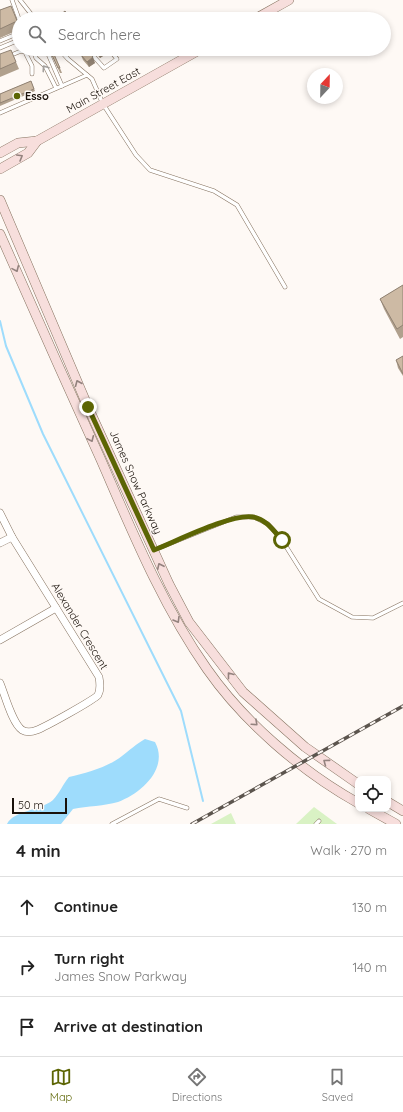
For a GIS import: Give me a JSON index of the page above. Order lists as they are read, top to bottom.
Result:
{
  "streets": {
    "main road": ["Main Street East", "James Snow Parkway"],
    "street": ["Alexander Crescent"]
  },
  "places": ["Esso"],
  "scale_bar": "50 m",
  "north": "top",
  "page": {
    "search": "Search here",
    "scale": "50 m",
    "heading": ["4 min", "Walk · 270 m"],
    "list": [
      ["Continue", "130 m"],
      ["Turn right", "James Snow Parkway", "140 m"],
      "Arrive at destination"
    ],
    "nav": ["Map", "Directions", "Saved"]
  }
}
